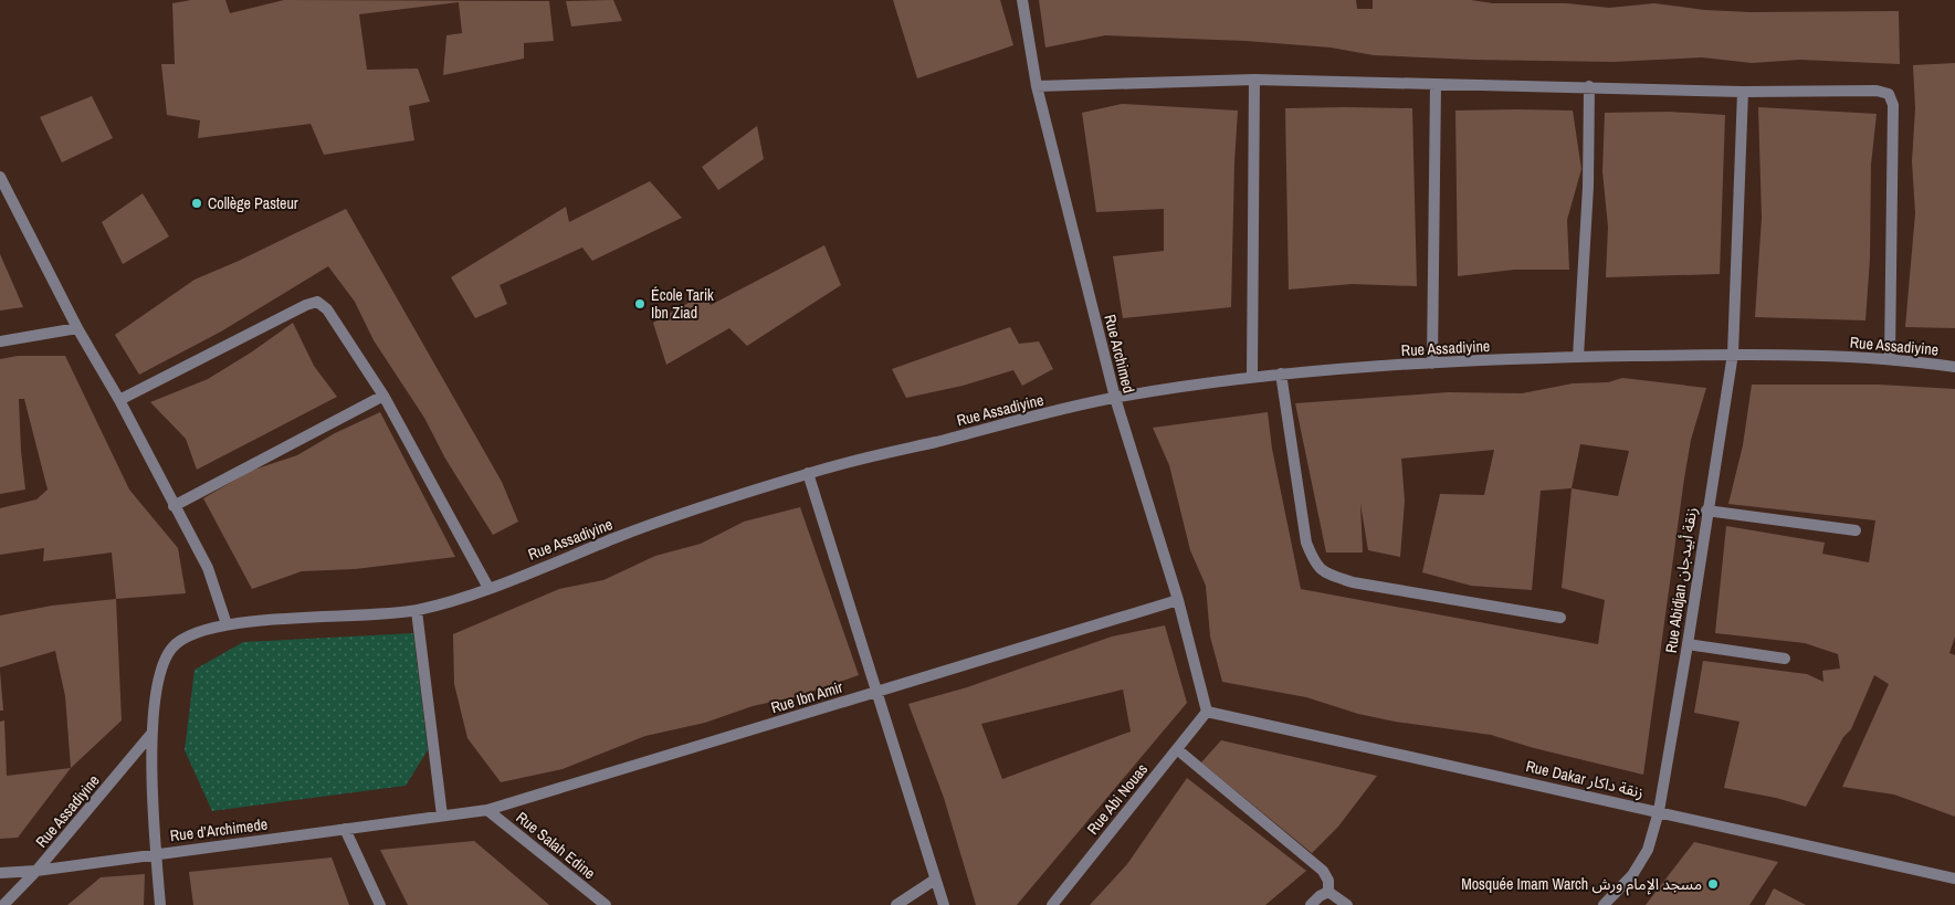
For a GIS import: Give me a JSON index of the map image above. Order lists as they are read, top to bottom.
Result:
{
  "streets": {
    "street": [
      "Rue Assadiyine",
      "Rue Archimed",
      "Rue Abidjan زنقة أبيدجان",
      "Rue Ibn Amir",
      "Rue Dakar زنقة داكار",
      "Rue Abi Nouas",
      "Rue d’Archimede",
      "Rue Salah Edine"
    ]
  },
  "crossings": [
    ["Rue Assadiyine", "Rue Archimed"],
    ["Rue Assadiyine", "Rue Abidjan زنقة أبيدجان"],
    ["Rue Assadiyine", "Rue d’Archimede"],
    ["Rue Archimed", "Rue Ibn Amir"],
    ["Rue Archimed", "Rue Dakar زنقة داكار"],
    ["Rue Archimed", "Rue Abi Nouas"],
    ["Rue Abidjan زنقة أبيدجان", "Rue Dakar زنقة داكار"],
    ["Rue Ibn Amir", "Rue d’Archimede"],
    ["Rue Ibn Amir", "Rue Salah Edine"],
    ["Rue Dakar زنقة داكار", "Rue Abi Nouas"]
  ],
  "places": ["Collège Pasteur", "École Tarik Ibn Ziad", "Mosquée Imam Warch مسجد الإمام ورش"]
}
